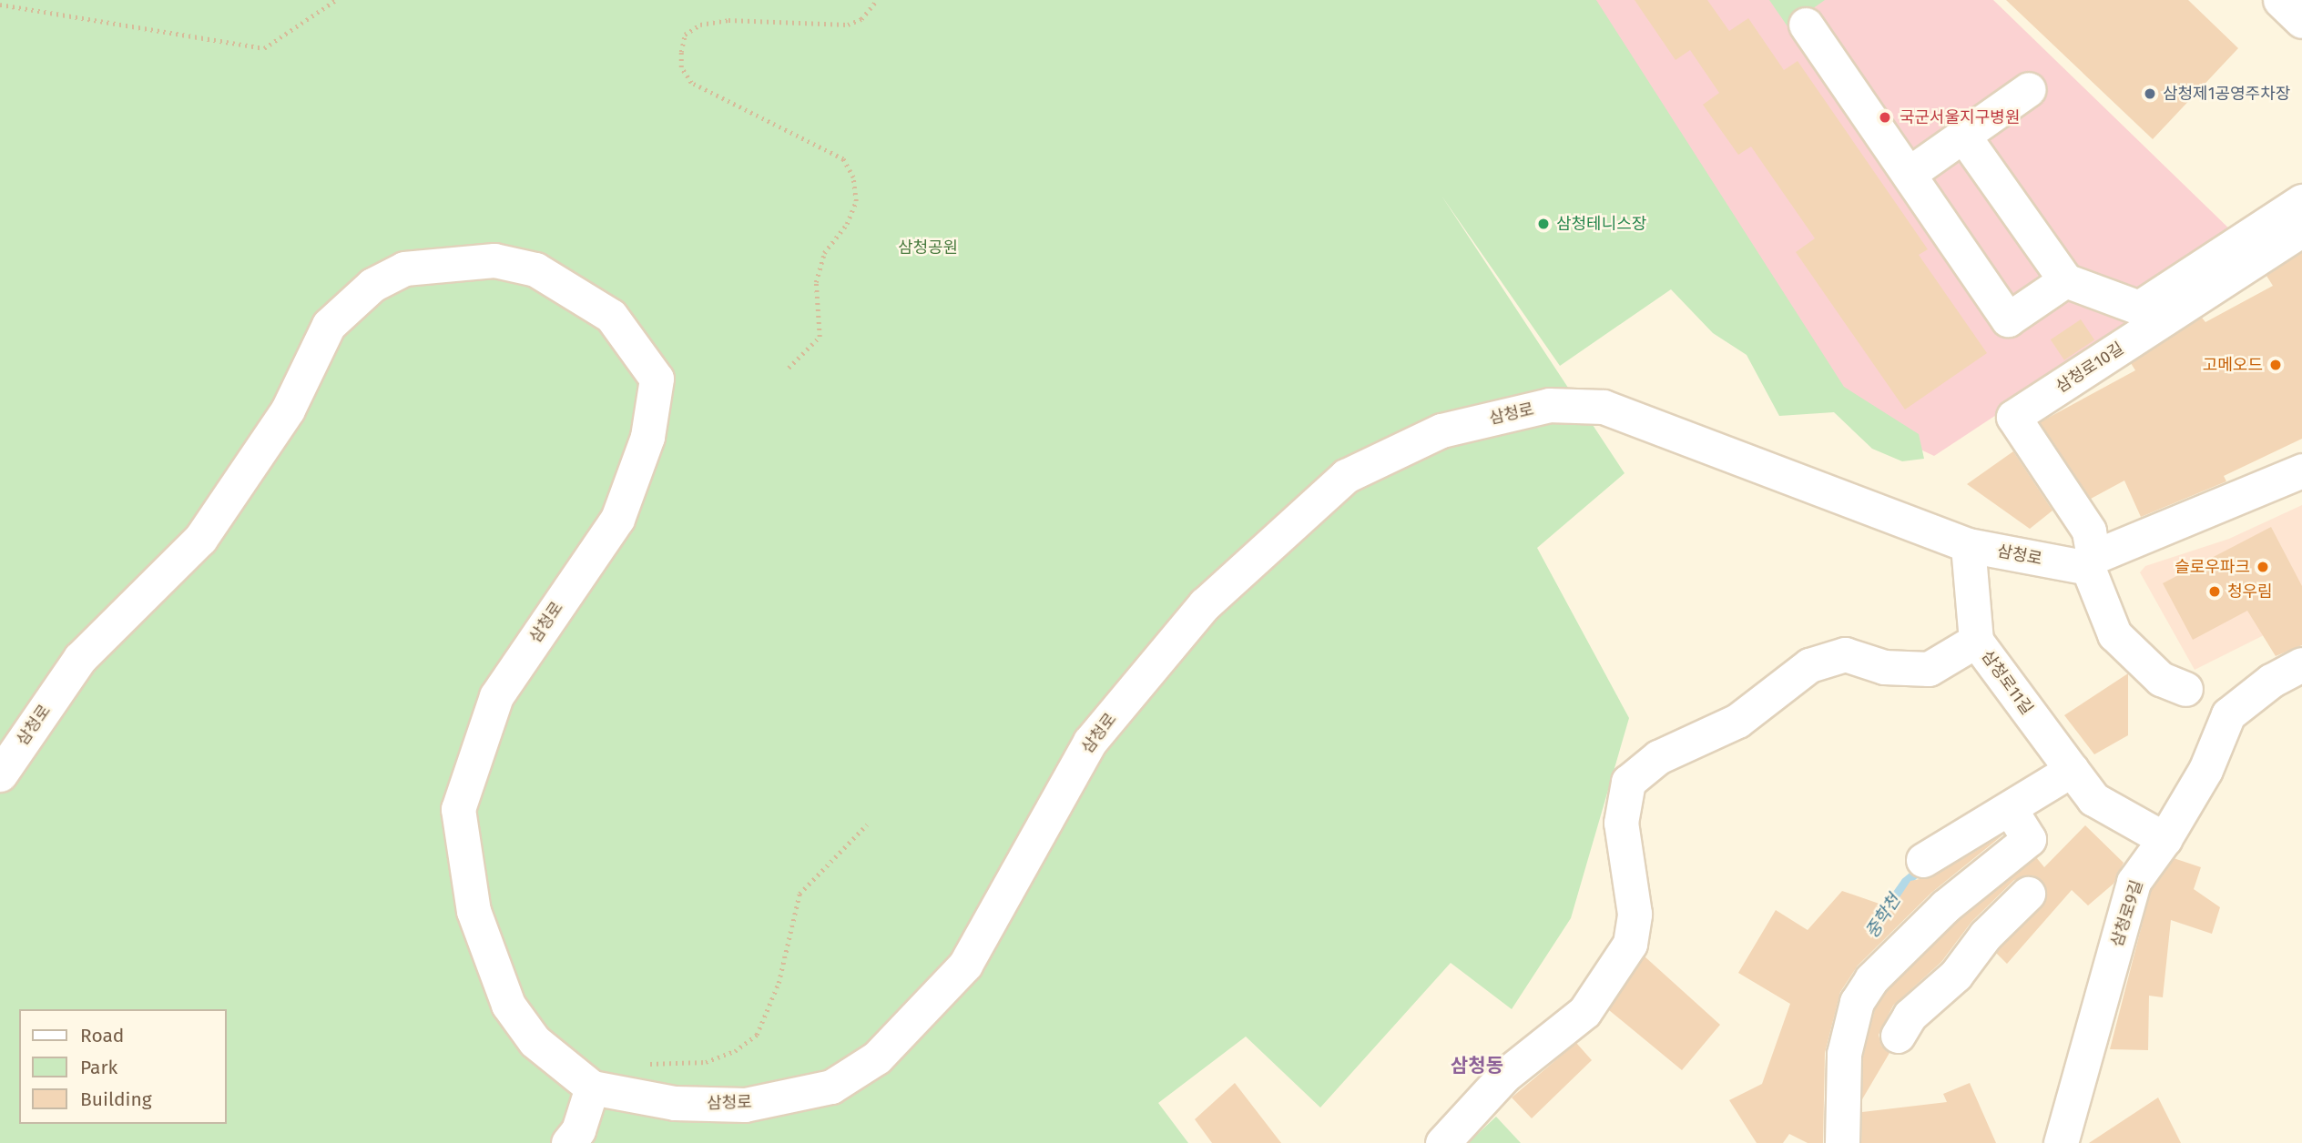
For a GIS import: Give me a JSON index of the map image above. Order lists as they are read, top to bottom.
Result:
{
  "streets": {
    "street": [
      "삼청로10길",
      "삼청로",
      "삼청로11길",
      "삼청로9길"
    ]
  },
  "crossings": [
    ["삼청로10길", "삼청로"],
    ["삼청로", "삼청로11길"],
    ["삼청로11길", "삼청로9길"]
  ],
  "districts": ["삼청동"],
  "water": ["중학천"],
  "parks": ["삼청공원"],
  "places": [
    "삼청제1공영주차장",
    "국군서울지구병원",
    "삼청테니스장",
    "고메오드",
    "슬로우파크",
    "청우림"
  ],
  "legend": ["Road", "Park", "Building"]
}
